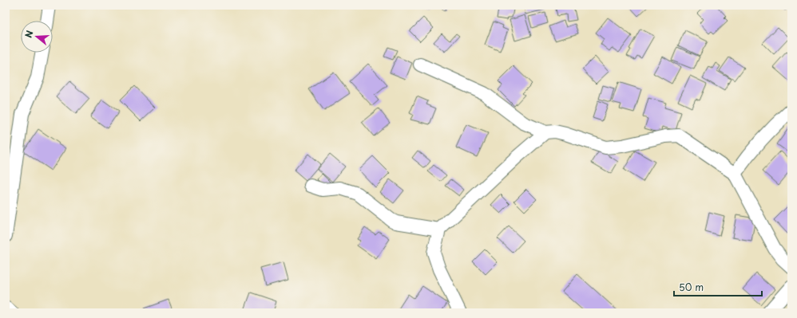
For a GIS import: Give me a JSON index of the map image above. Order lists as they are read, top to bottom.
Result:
{
  "scale_bar": "50 m",
  "north": "left"
}
